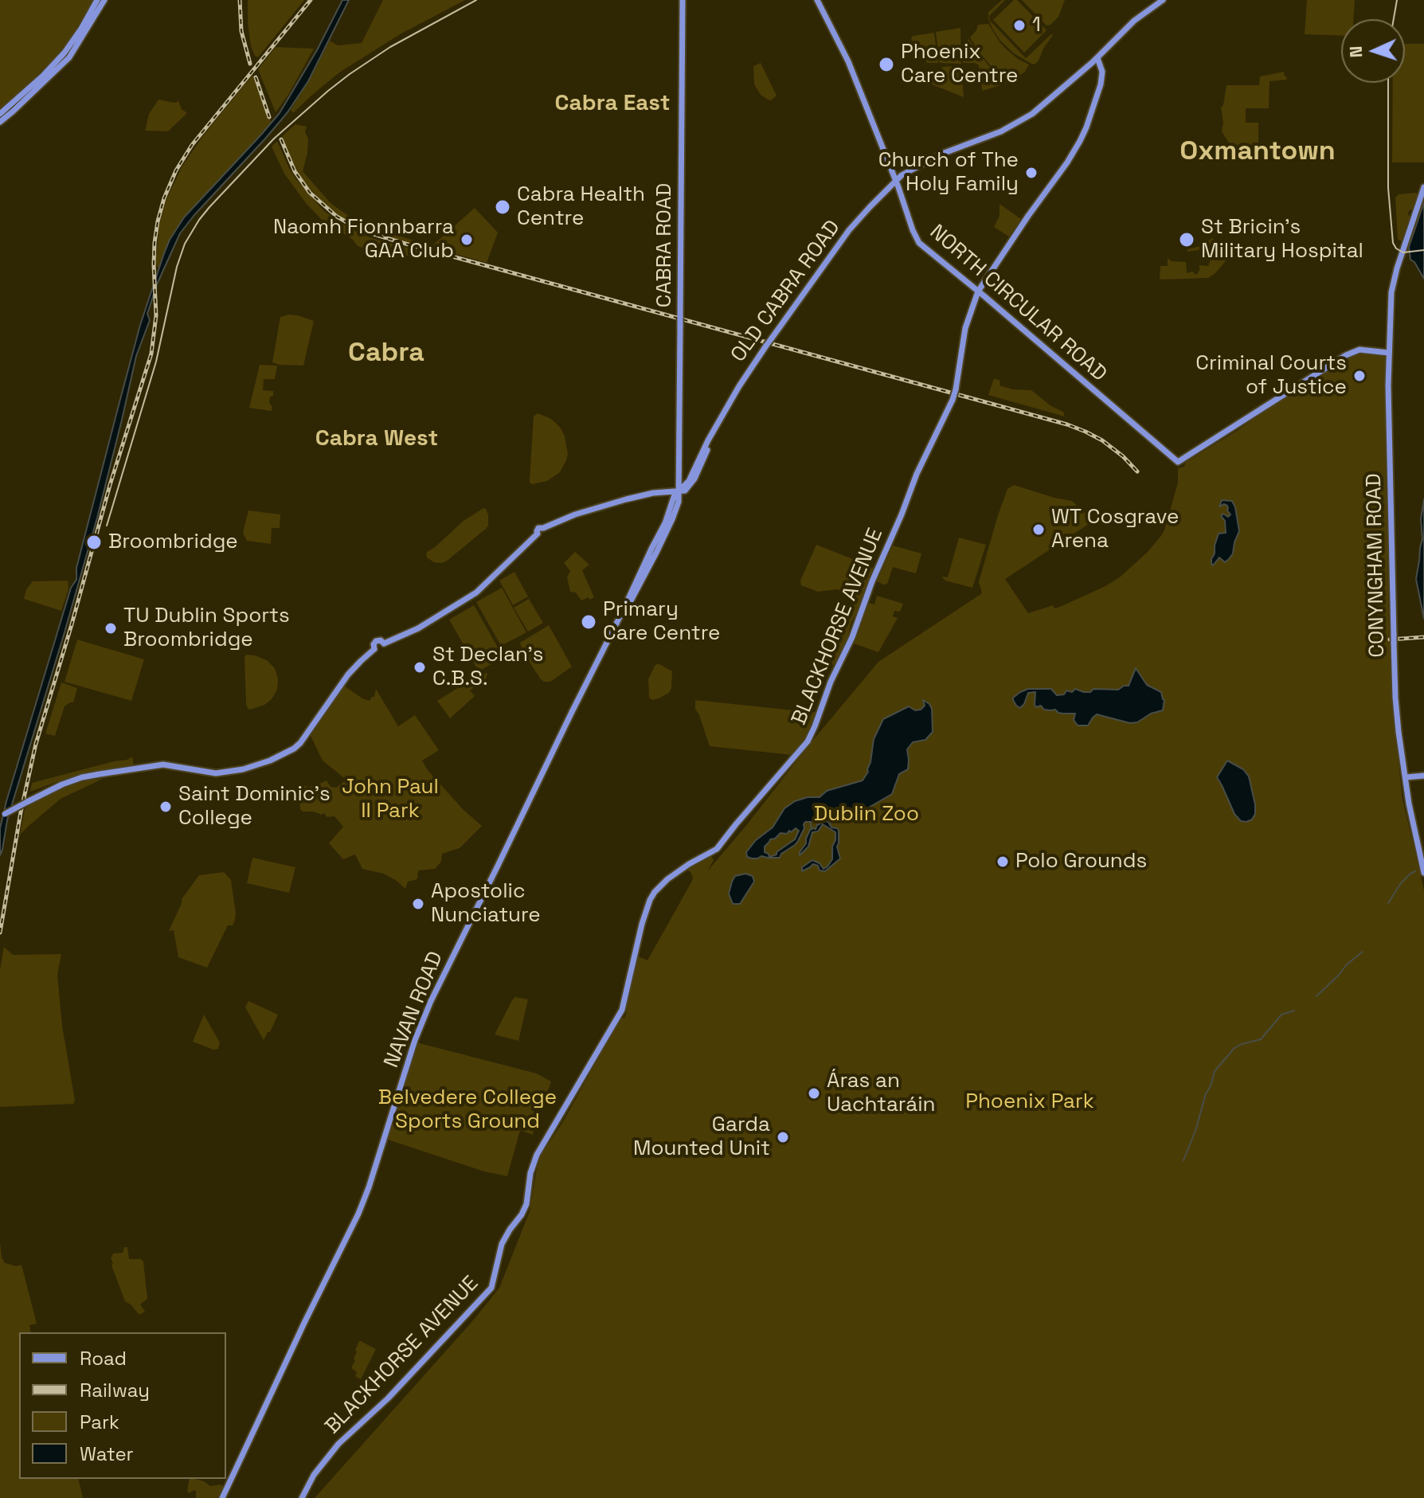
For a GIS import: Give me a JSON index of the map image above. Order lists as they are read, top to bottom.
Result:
{
  "streets": {
    "main road": [
      "CABRA ROAD",
      "OLD CABRA ROAD",
      "NORTH CIRCULAR ROAD",
      "CONYNGHAM ROAD",
      "BLACKHORSE AVENUE",
      "NAVAN ROAD"
    ]
  },
  "crossings": [
    ["CABRA ROAD", "OLD CABRA ROAD"],
    ["CABRA ROAD", "NAVAN ROAD"],
    ["OLD CABRA ROAD", "NORTH CIRCULAR ROAD"],
    ["OLD CABRA ROAD", "BLACKHORSE AVENUE"],
    ["OLD CABRA ROAD", "NAVAN ROAD"],
    ["NORTH CIRCULAR ROAD", "CONYNGHAM ROAD"],
    ["NORTH CIRCULAR ROAD", "BLACKHORSE AVENUE"]
  ],
  "districts": [
    "Cabra East",
    "Oxmantown",
    "Cabra",
    "Cabra West"
  ],
  "parks": [
    "John Paul II Park",
    "Dublin Zoo",
    "Belvedere College Sports Ground",
    "Phoenix Park"
  ],
  "places": [
    "1",
    "Phoenix Care Centre",
    "Church of The Holy Family",
    "Cabra Health Centre",
    "Naomh Fionnbarra GAA Club",
    "St Bricin's Military Hospital",
    "Criminal Courts of Justice",
    "WT Cosgrave Arena",
    "Broombridge",
    "Primary Care Centre",
    "TU Dublin Sports Broombridge",
    "St Declan's C.B.S.",
    "Saint Dominic's College",
    "Polo Grounds",
    "Apostolic Nunciature",
    "Áras an Uachtaráin",
    "Garda Mounted Unit"
  ],
  "legend": [
    "Road",
    "Railway",
    "Park",
    "Water"
  ],
  "north": "left"
}
